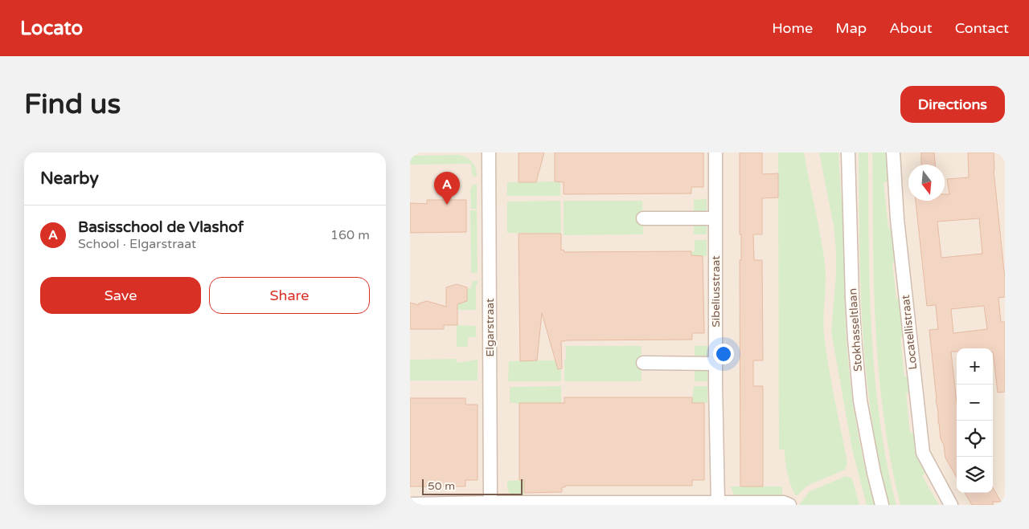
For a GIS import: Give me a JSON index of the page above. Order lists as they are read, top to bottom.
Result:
{
  "streets": {
    "street": [
      "Sibeliusstraat",
      "Elgarstraat",
      "Stokhasseltlaan",
      "Locatellistraat"
    ]
  },
  "scale_bar": "50 m",
  "north": "bottom",
  "page": {
    "header": "Locato",
    "nav": [
      "Home",
      "Map",
      "About",
      "Contact"
    ],
    "buttons": [
      "Directions",
      ["Save", "Share"]
    ],
    "title": "Find us",
    "heading": "Nearby",
    "pins": "A",
    "list": [
      {
        "mark": "A",
        "name": "Basisschool de Vlashof",
        "note": "School · Elgarstraat",
        "value": "160 m"
      }
    ],
    "map_buttons": ["+", "−"],
    "scale": "50 m"
  }
}
